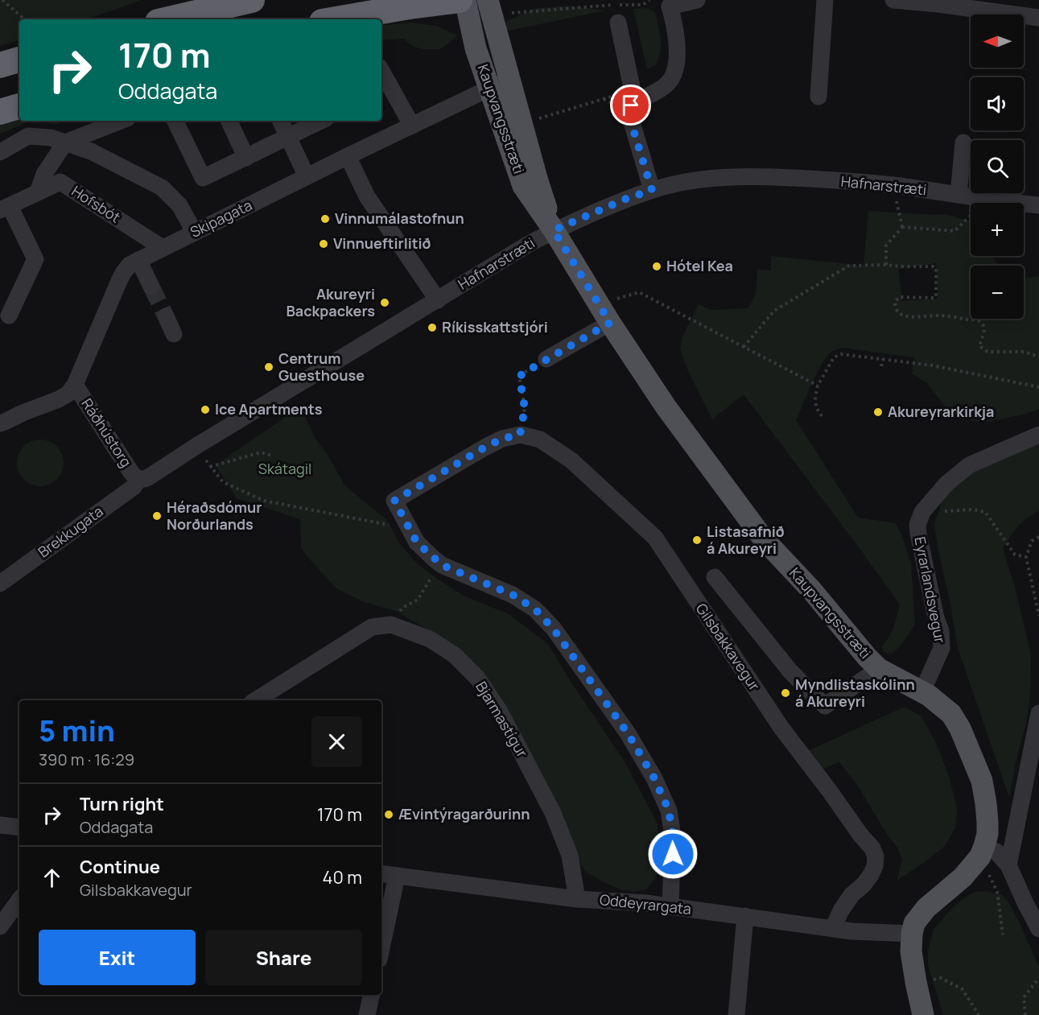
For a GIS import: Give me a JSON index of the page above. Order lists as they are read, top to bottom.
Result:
{
  "streets": {
    "main road": ["Kaupvangsstræti"],
    "street": [
      "Hafnarstræti",
      "Hofsbót",
      "Skipagata",
      "Ráðhústorg",
      "Brekkugata",
      "Eyrarlandsvegur",
      "Gilsbakkavegur",
      "Bjarmastígur",
      "Oddeyrargata"
    ]
  },
  "crossings": [
    ["Kaupvangsstræti", "Hafnarstræti"],
    ["Kaupvangsstræti", "Skipagata"],
    ["Kaupvangsstræti", "Eyrarlandsvegur"],
    ["Hafnarstræti", "Ráðhústorg"],
    ["Hafnarstræti", "Brekkugata"],
    ["Hofsbót", "Skipagata"],
    ["Skipagata", "Ráðhústorg"],
    ["Ráðhústorg", "Brekkugata"],
    ["Gilsbakkavegur", "Oddeyrargata"],
    ["Bjarmastígur", "Oddeyrargata"]
  ],
  "parks": ["Skátagil"],
  "places": [
    "Vinnumálastofnun",
    "Vinnueftirlitið",
    "Hótel Kea",
    "Akureyri Backpackers",
    "Ríkisskattstjóri",
    "Centrum Guesthouse",
    "Ice Apartments",
    "Akureyrarkirkja",
    "Héraðsdómur Norðurlands",
    "Listasafnið á Akureyri",
    "Myndlistaskólinn á Akureyri",
    "Ævintýragarðurinn"
  ],
  "north": "left",
  "page": {
    "map_buttons": ["+", "−"],
    "turn": ["170 m", "Oddagata"],
    "heading": ["5 min", "390 m · 16:29"],
    "list": [
      {
        "name": "Turn right",
        "note": "Oddagata",
        "value": "170 m"
      },
      {
        "name": "Continue",
        "note": "Gilsbakkavegur",
        "value": "40 m"
      }
    ],
    "buttons": ["Exit", "Share"]
  }
}
